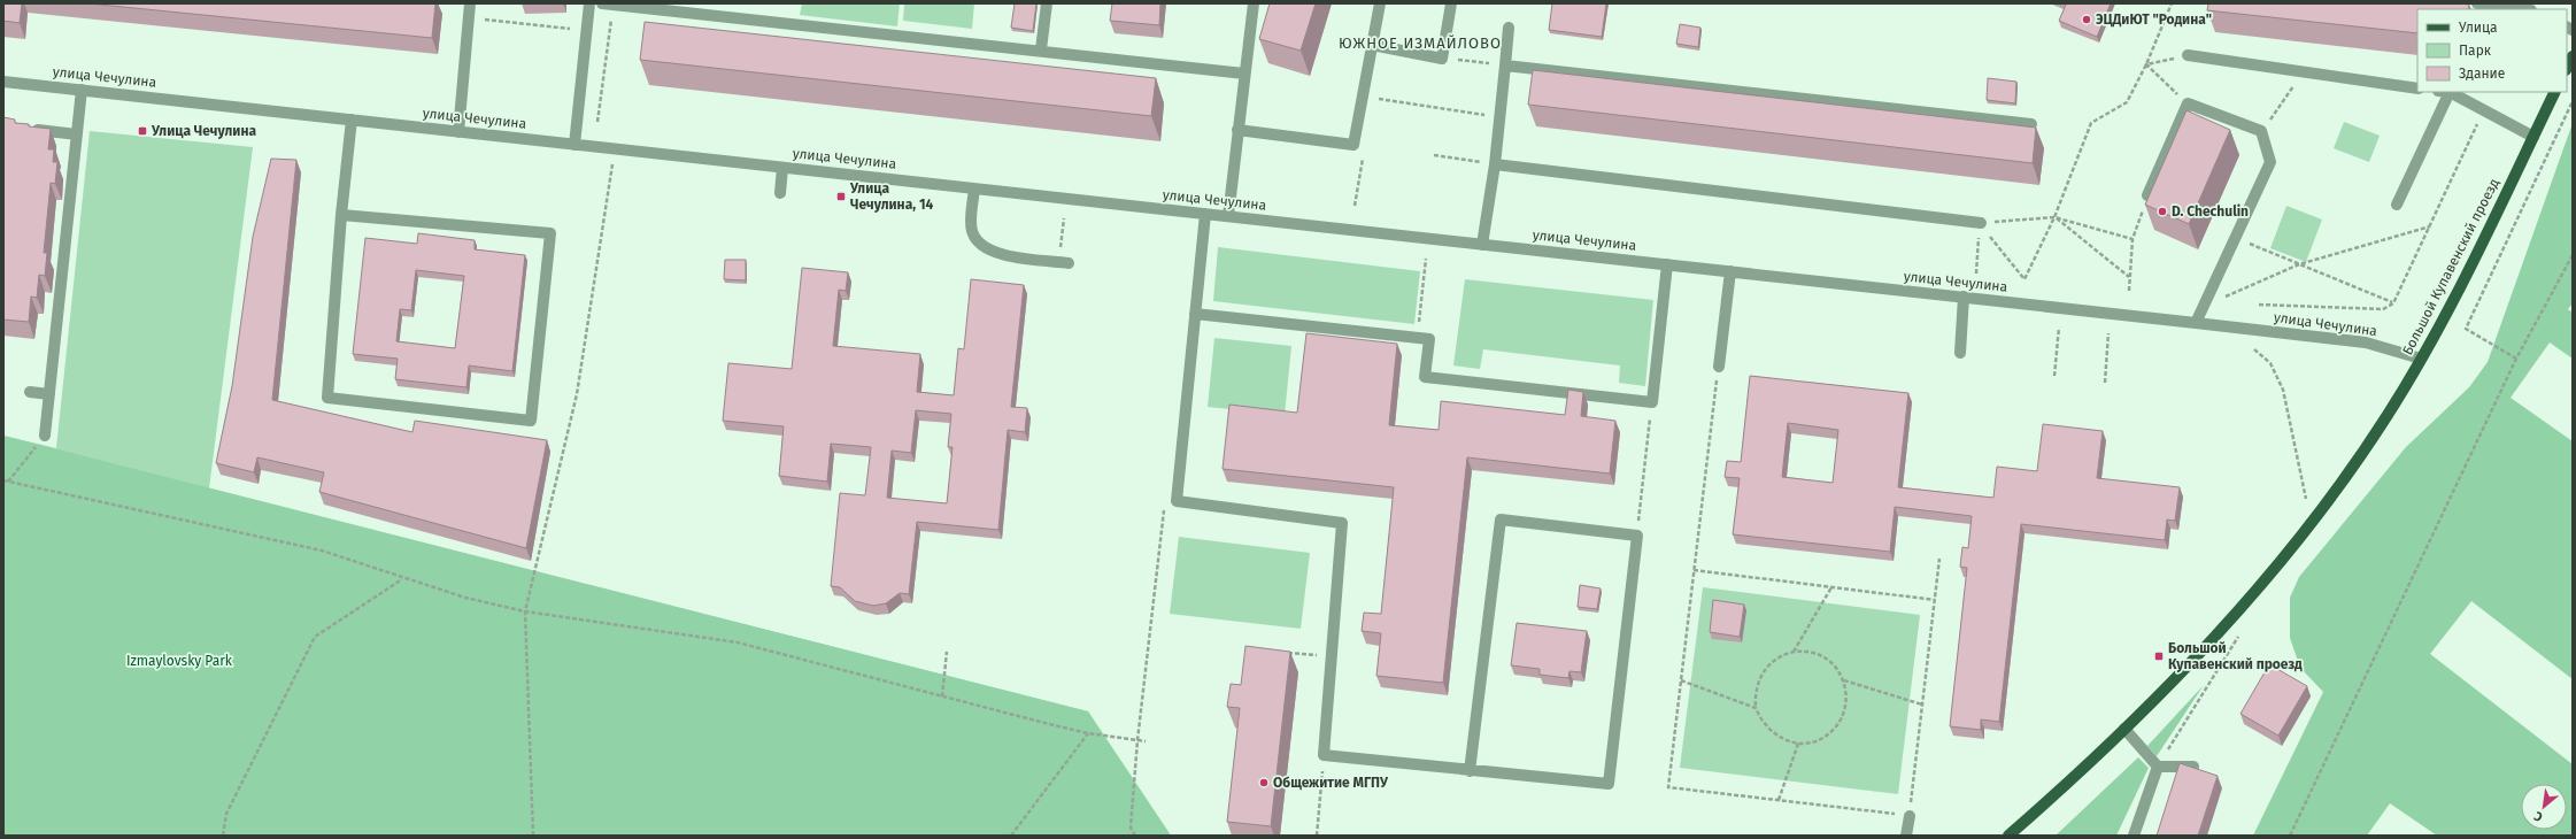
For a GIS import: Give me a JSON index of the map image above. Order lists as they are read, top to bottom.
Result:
{
  "streets": {
    "main road": ["Большой Купавенский проезд"],
    "street": ["улица Чечулина"]
  },
  "crossings": [
    ["улица Чечулина", "Большой Купавенский проезд"]
  ],
  "districts": ["ЮЖНОЕ ИЗМАЙЛОВО"],
  "parks": ["Izmaylovsky Park"],
  "places": {
    "other": ["ЭЦДиЮТ \"Родина\"", "D. Chechulin", "Общежитие МГПУ"],
    "transit": ["Улица Чечулина", "Улица Чечулина, 14", "Большой Купавенский проезд"]
  },
  "legend": ["Улица", "Парк", "Здание"],
  "north": "bottom left"
}
